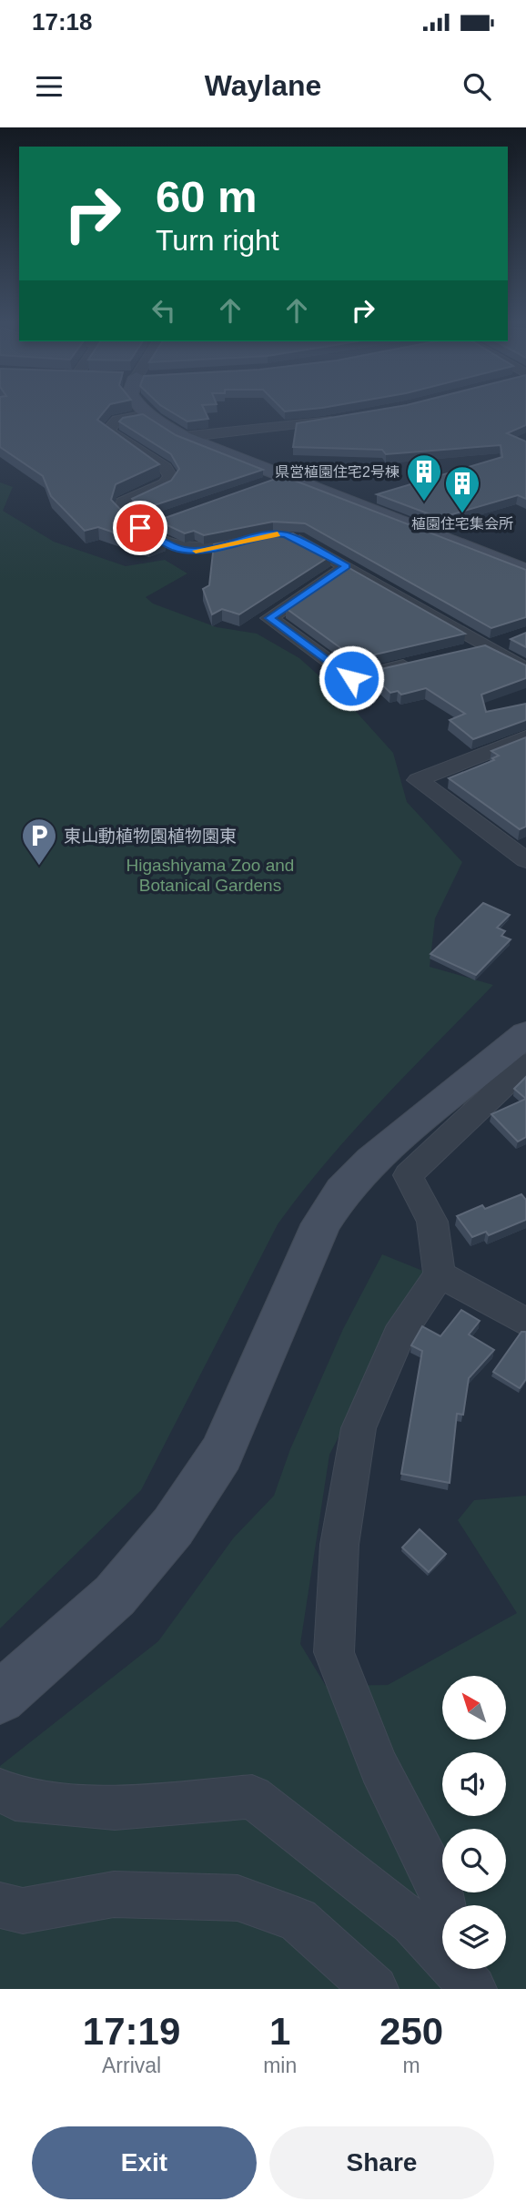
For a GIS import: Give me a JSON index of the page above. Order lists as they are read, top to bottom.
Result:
{
  "parks": ["Higashiyama Zoo and Botanical Gardens"],
  "places": {
    "building": ["県営植園住宅2号棟", "植園住宅集会所"],
    "parking": ["東山動植物園植物園東"]
  },
  "north": "top left",
  "page": {
    "status": "17:18",
    "header": "Waylane",
    "turn": ["60 m", "Turn right"],
    "eta": [
      "17:19",
      "Arrival",
      "1",
      "min",
      "250",
      "m"
    ],
    "buttons": ["Exit", "Share"]
  }
}
